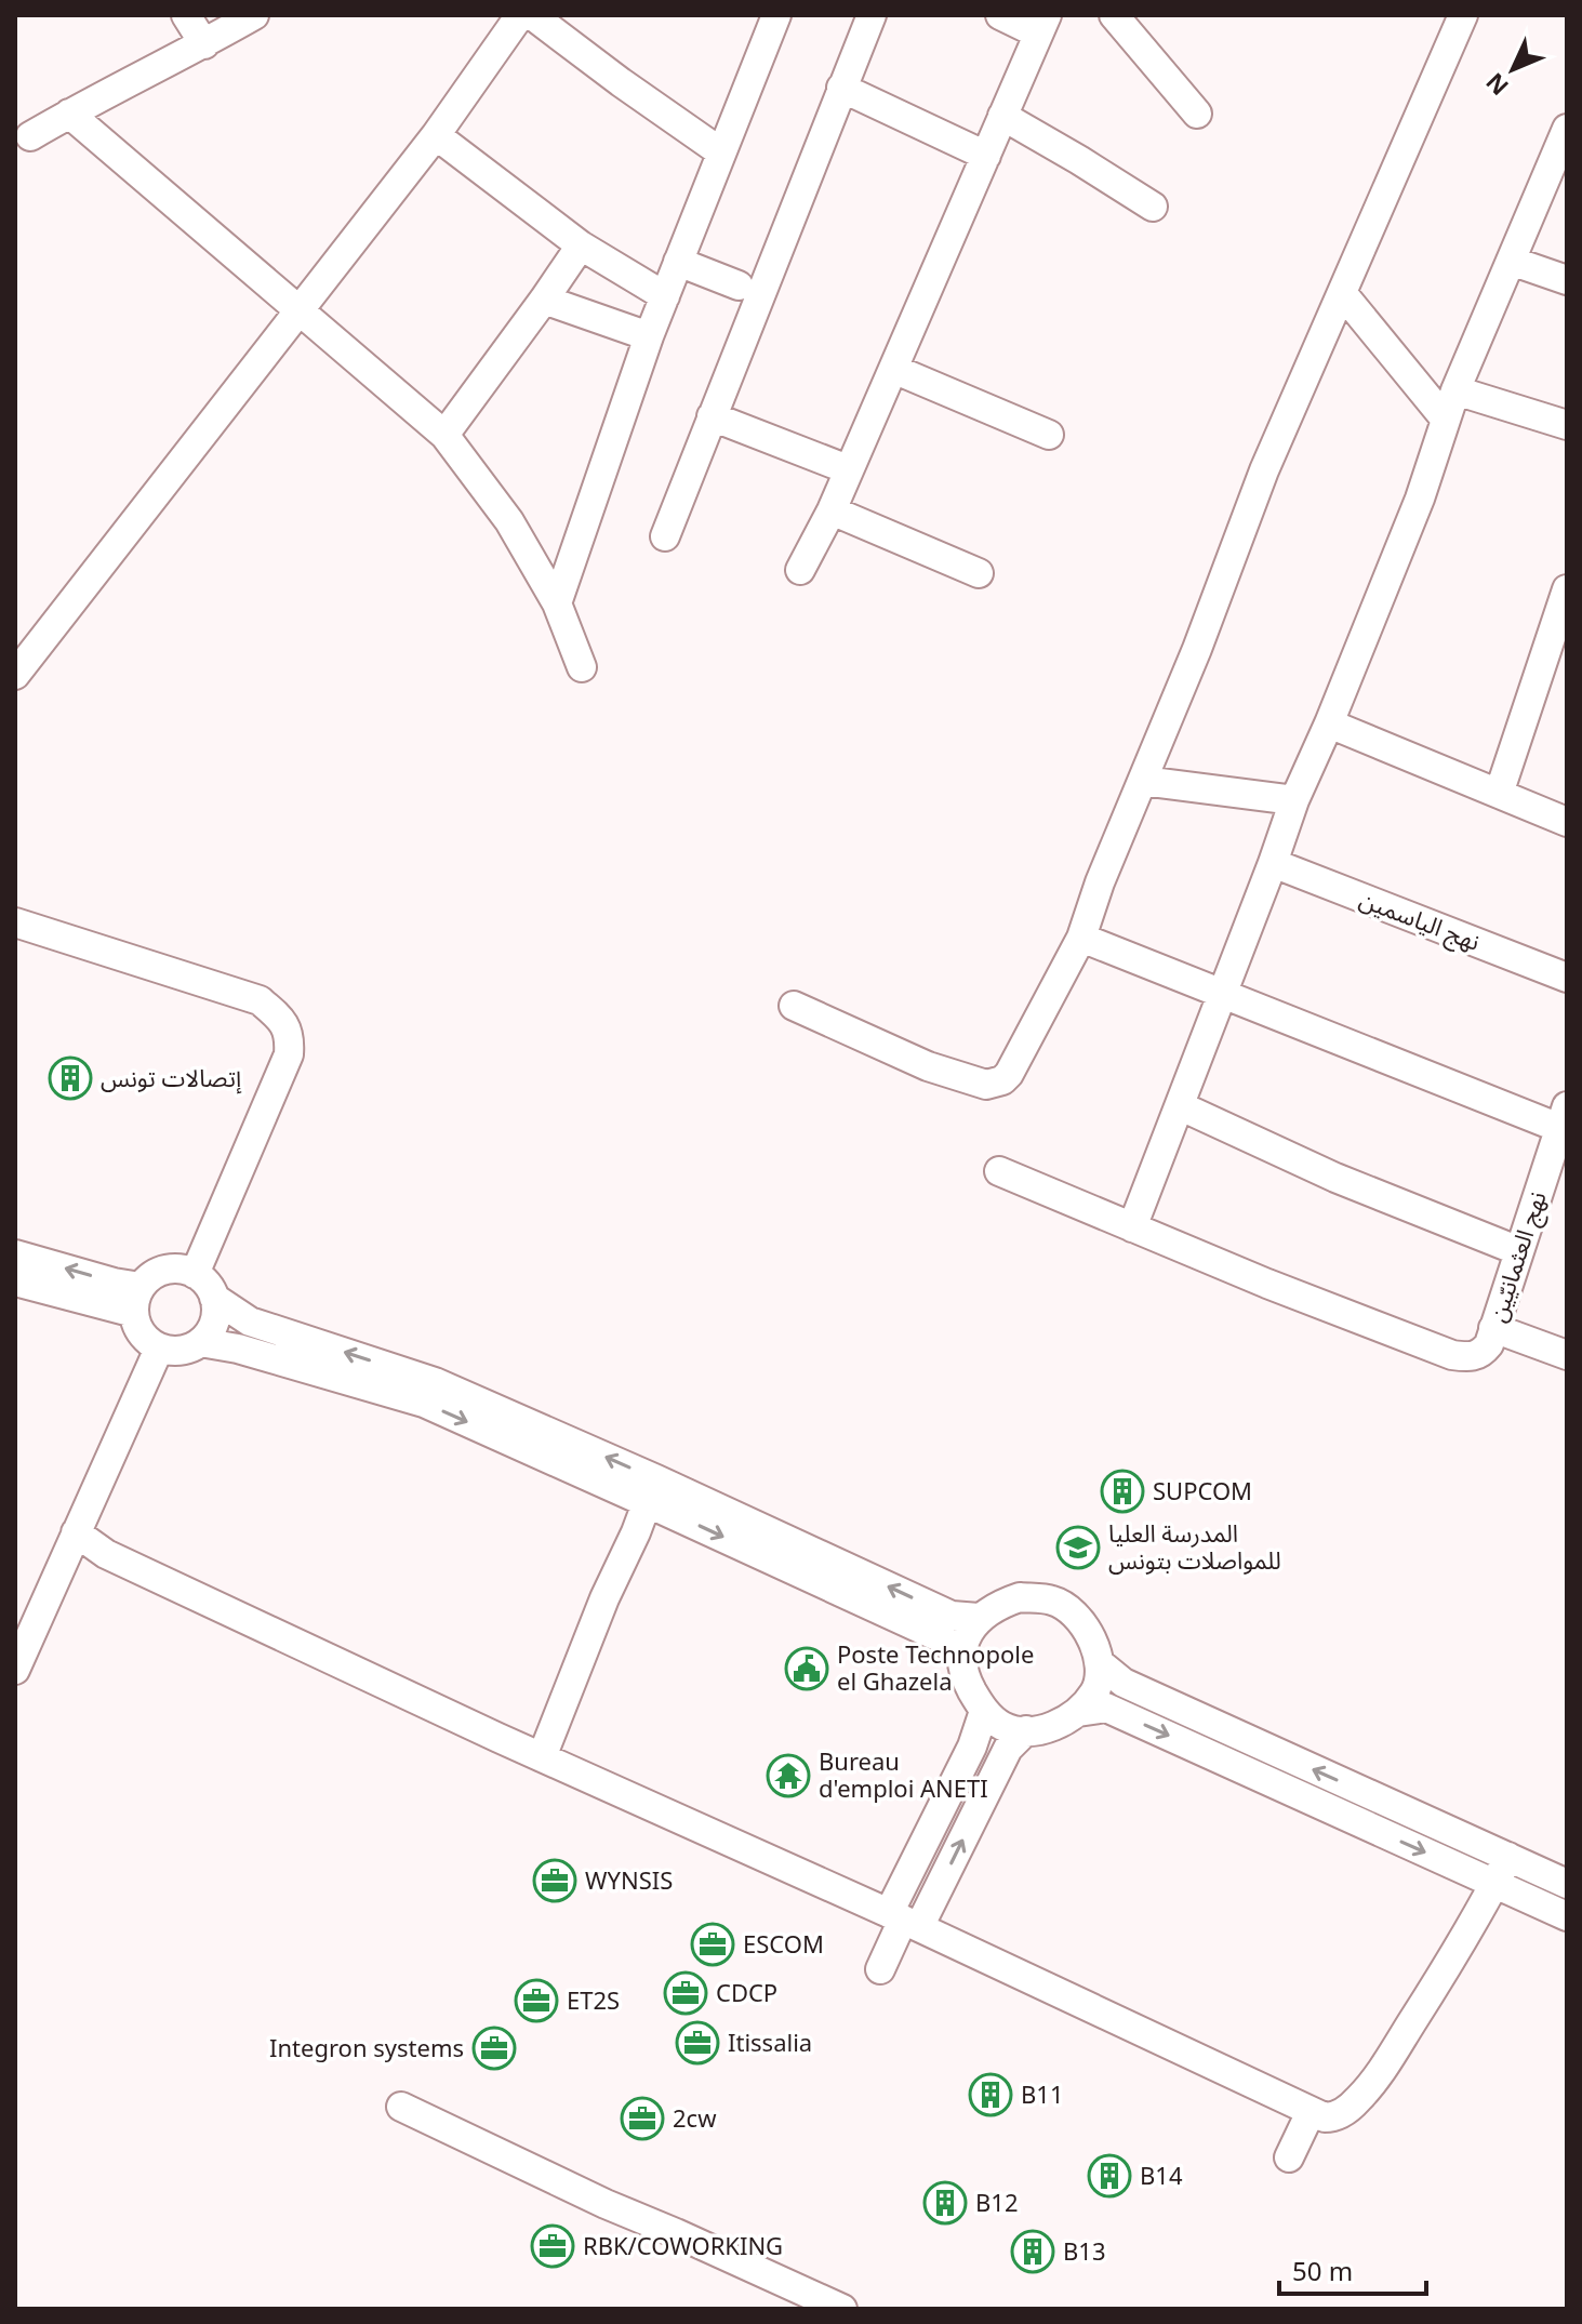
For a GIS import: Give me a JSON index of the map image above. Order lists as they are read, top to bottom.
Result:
{
  "streets": {
    "street": ["نهج الياسمين", "نهج العثمانيّين"]
  },
  "places": {
    "building": [
      "إتصالات تونس",
      "SUPCOM",
      "B11",
      "B14",
      "B12",
      "B13"
    ],
    "school or university": ["المدرسة العليا للمواصلات بتونس"],
    "public building": ["Poste Technopole el Ghazela"],
    "temple": ["Bureau d'emploi ANETI"],
    "office": [
      "WYNSIS",
      "ESCOM",
      "CDCP",
      "ET2S",
      "Itissalia",
      "Integron systems",
      "2cw",
      "RBK/COWORKING"
    ]
  },
  "scale_bar": "50 m",
  "north": "bottom left"
}
